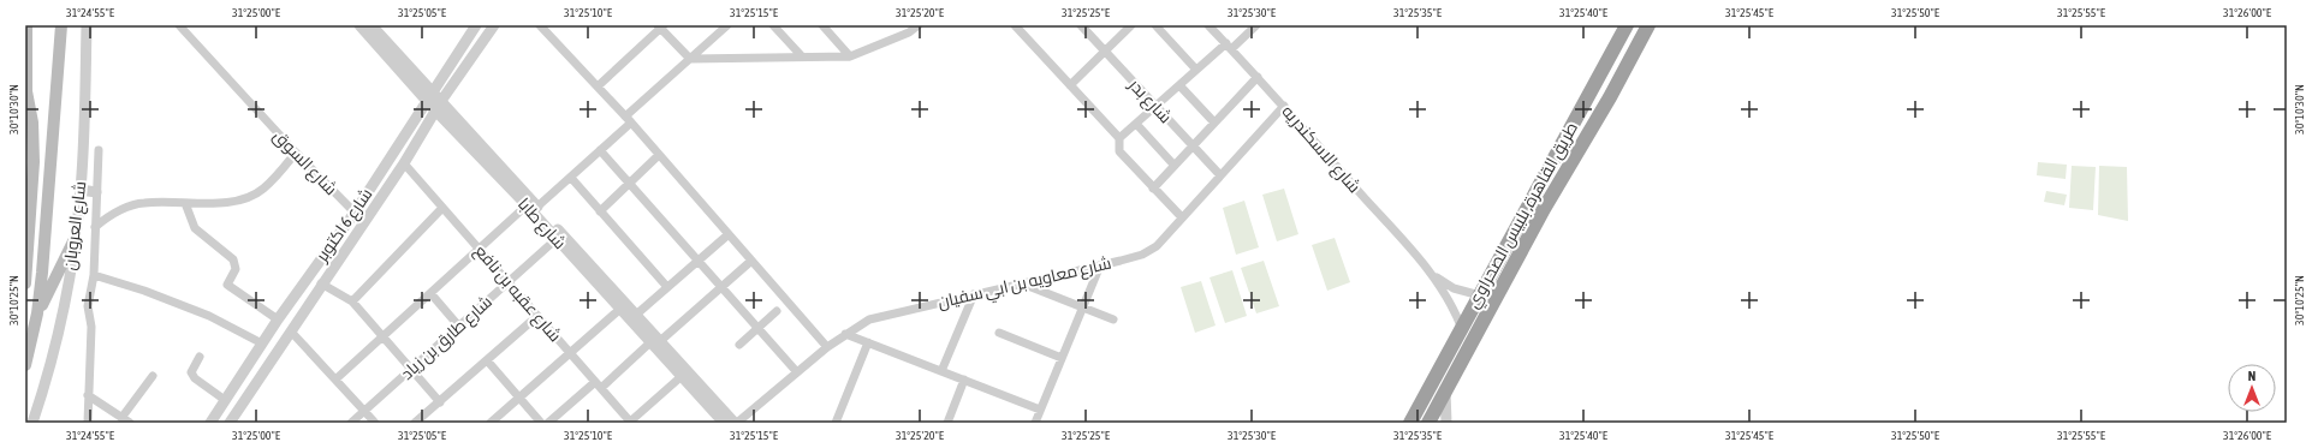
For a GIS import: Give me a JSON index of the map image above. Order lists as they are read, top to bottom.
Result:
{
  "streets": {
    "highway": ["طريق القاهرة, بلبيس الصحراوي"],
    "street": [
      "شارع بدر",
      "شارع الاسكندريه",
      "شارع السوق",
      "شارع طابا",
      "شارع 6 اكتوبر",
      "شارع العروبان",
      "شارع معاويه بن ابي سفيان",
      "شارع عقبه بن نافع",
      "شارع طارق بن زياد"
    ]
  },
  "crossings": [
    ["شارع بدر", "شارع معاويه بن ابي سفيان"],
    ["شارع الاسكندريه", "طريق القاهرة, بلبيس الصحراوي"],
    ["شارع الاسكندريه", "شارع معاويه بن ابي سفيان"],
    ["شارع السوق", "شارع 6 اكتوبر"],
    ["شارع طابا", "شارع 6 اكتوبر"],
    ["شارع طابا", "شارع معاويه بن ابي سفيان"],
    ["شارع طابا", "شارع طارق بن زياد"],
    ["شارع 6 اكتوبر", "شارع عقبه بن نافع"],
    ["شارع عقبه بن نافع", "شارع طارق بن زياد"]
  ],
  "north": "top",
  "coordinates": [
    "31°24'55\"E",
    "31°25'00\"E",
    "31°25'05\"E",
    "31°25'10\"E",
    "31°25'15\"E",
    "31°25'20\"E",
    "31°25'25\"E",
    "31°25'30\"E",
    "31°25'35\"E",
    "31°25'40\"E",
    "31°25'45\"E",
    "31°25'50\"E",
    "31°25'55\"E",
    "31°26'00\"E",
    "30°10'30\"N",
    "30°10'25\"N"
  ]
}
